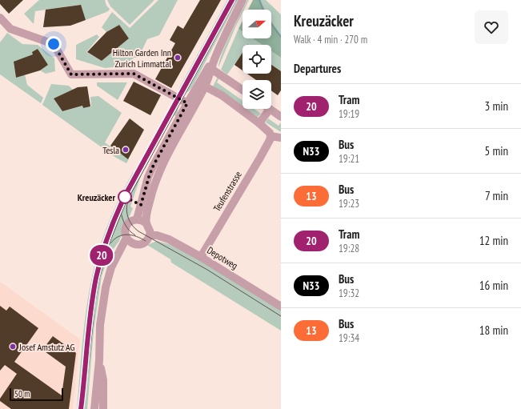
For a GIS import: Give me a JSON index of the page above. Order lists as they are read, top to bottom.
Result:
{
  "streets": {
    "street": ["Teufenstrasse", "Depotweg"]
  },
  "crossings": [
    ["Teufenstrasse", "Depotweg"]
  ],
  "places": [
    "Hilton Garden Inn Zurich Limmattal",
    "Tesla",
    "Kreuzäcker",
    "Josef Amstutz AG"
  ],
  "lines": ["tram line 20"],
  "scale_bar": "50 m",
  "north": "right",
  "page": {
    "on_map": "20",
    "heading": [
      ["Kreuzäcker", "Walk · 4 min · 270 m"],
      "Departures"
    ],
    "list": [
      {
        "mark": "20",
        "name": "Tram",
        "note": "19:19",
        "value": "3 min"
      },
      {
        "mark": "N33",
        "name": "Bus",
        "note": "19:21",
        "value": "5 min"
      },
      {
        "mark": "13",
        "name": "Bus",
        "note": "19:23",
        "value": "7 min"
      },
      {
        "mark": "20",
        "name": "Tram",
        "note": "19:28",
        "value": "12 min"
      },
      {
        "mark": "N33",
        "name": "Bus",
        "note": "19:32",
        "value": "16 min"
      },
      {
        "mark": "13",
        "name": "Bus",
        "note": "19:34",
        "value": "18 min"
      }
    ],
    "scale": "50 m"
  }
}
